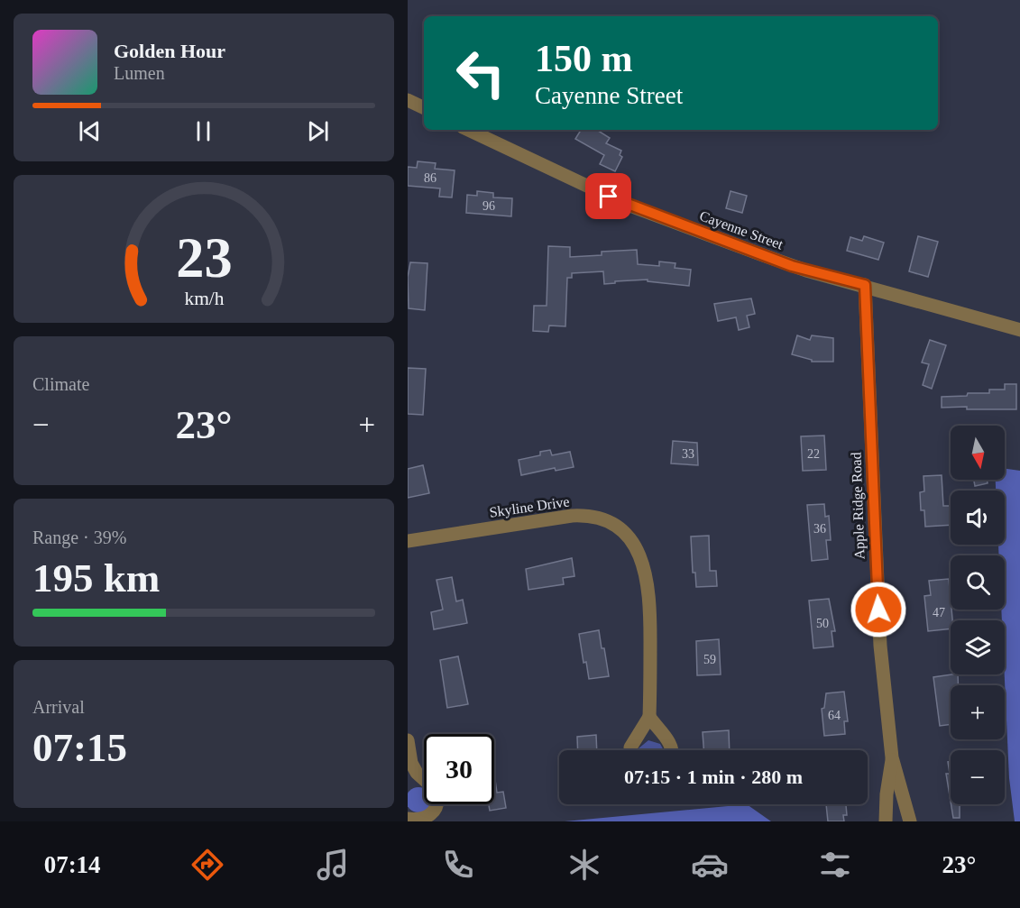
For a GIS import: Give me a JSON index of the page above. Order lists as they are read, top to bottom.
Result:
{
  "streets": {
    "street": ["Cayenne Street", "Apple Ridge Road", "Skyline Drive"]
  },
  "crossings": [
    ["Cayenne Street", "Apple Ridge Road"]
  ],
  "house_numbers": [
    "86",
    "96",
    "33",
    "22",
    "36",
    "47",
    "50",
    "59",
    "64"
  ],
  "north": "bottom",
  "page": {
    "turn": ["150 m", "Cayenne Street"],
    "song": ["Golden Hour", "Lumen"],
    "tile": [
      "Climate",
      ["Range · 39%", "195 km"],
      ["Arrival", "07:15"]
    ],
    "heat": ["−", "23°", "+"],
    "map_buttons": ["+", "−"],
    "limit": "30",
    "trip": "07:15 · 1 min · 280 m",
    "tabs": ["07:14", "23°"],
    "gauge": ["23", "km/h"]
  }
}
